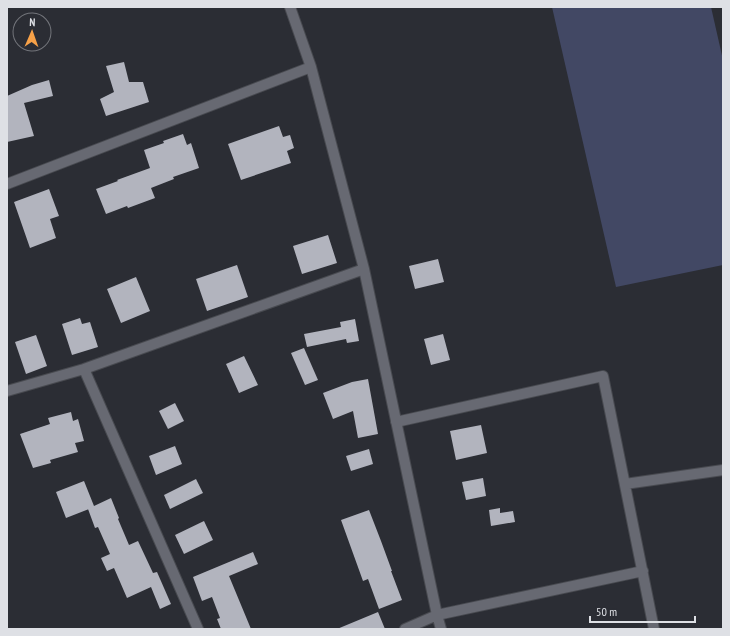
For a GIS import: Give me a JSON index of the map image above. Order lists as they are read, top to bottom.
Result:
{
  "scale_bar": "50 m",
  "north": "top"
}
